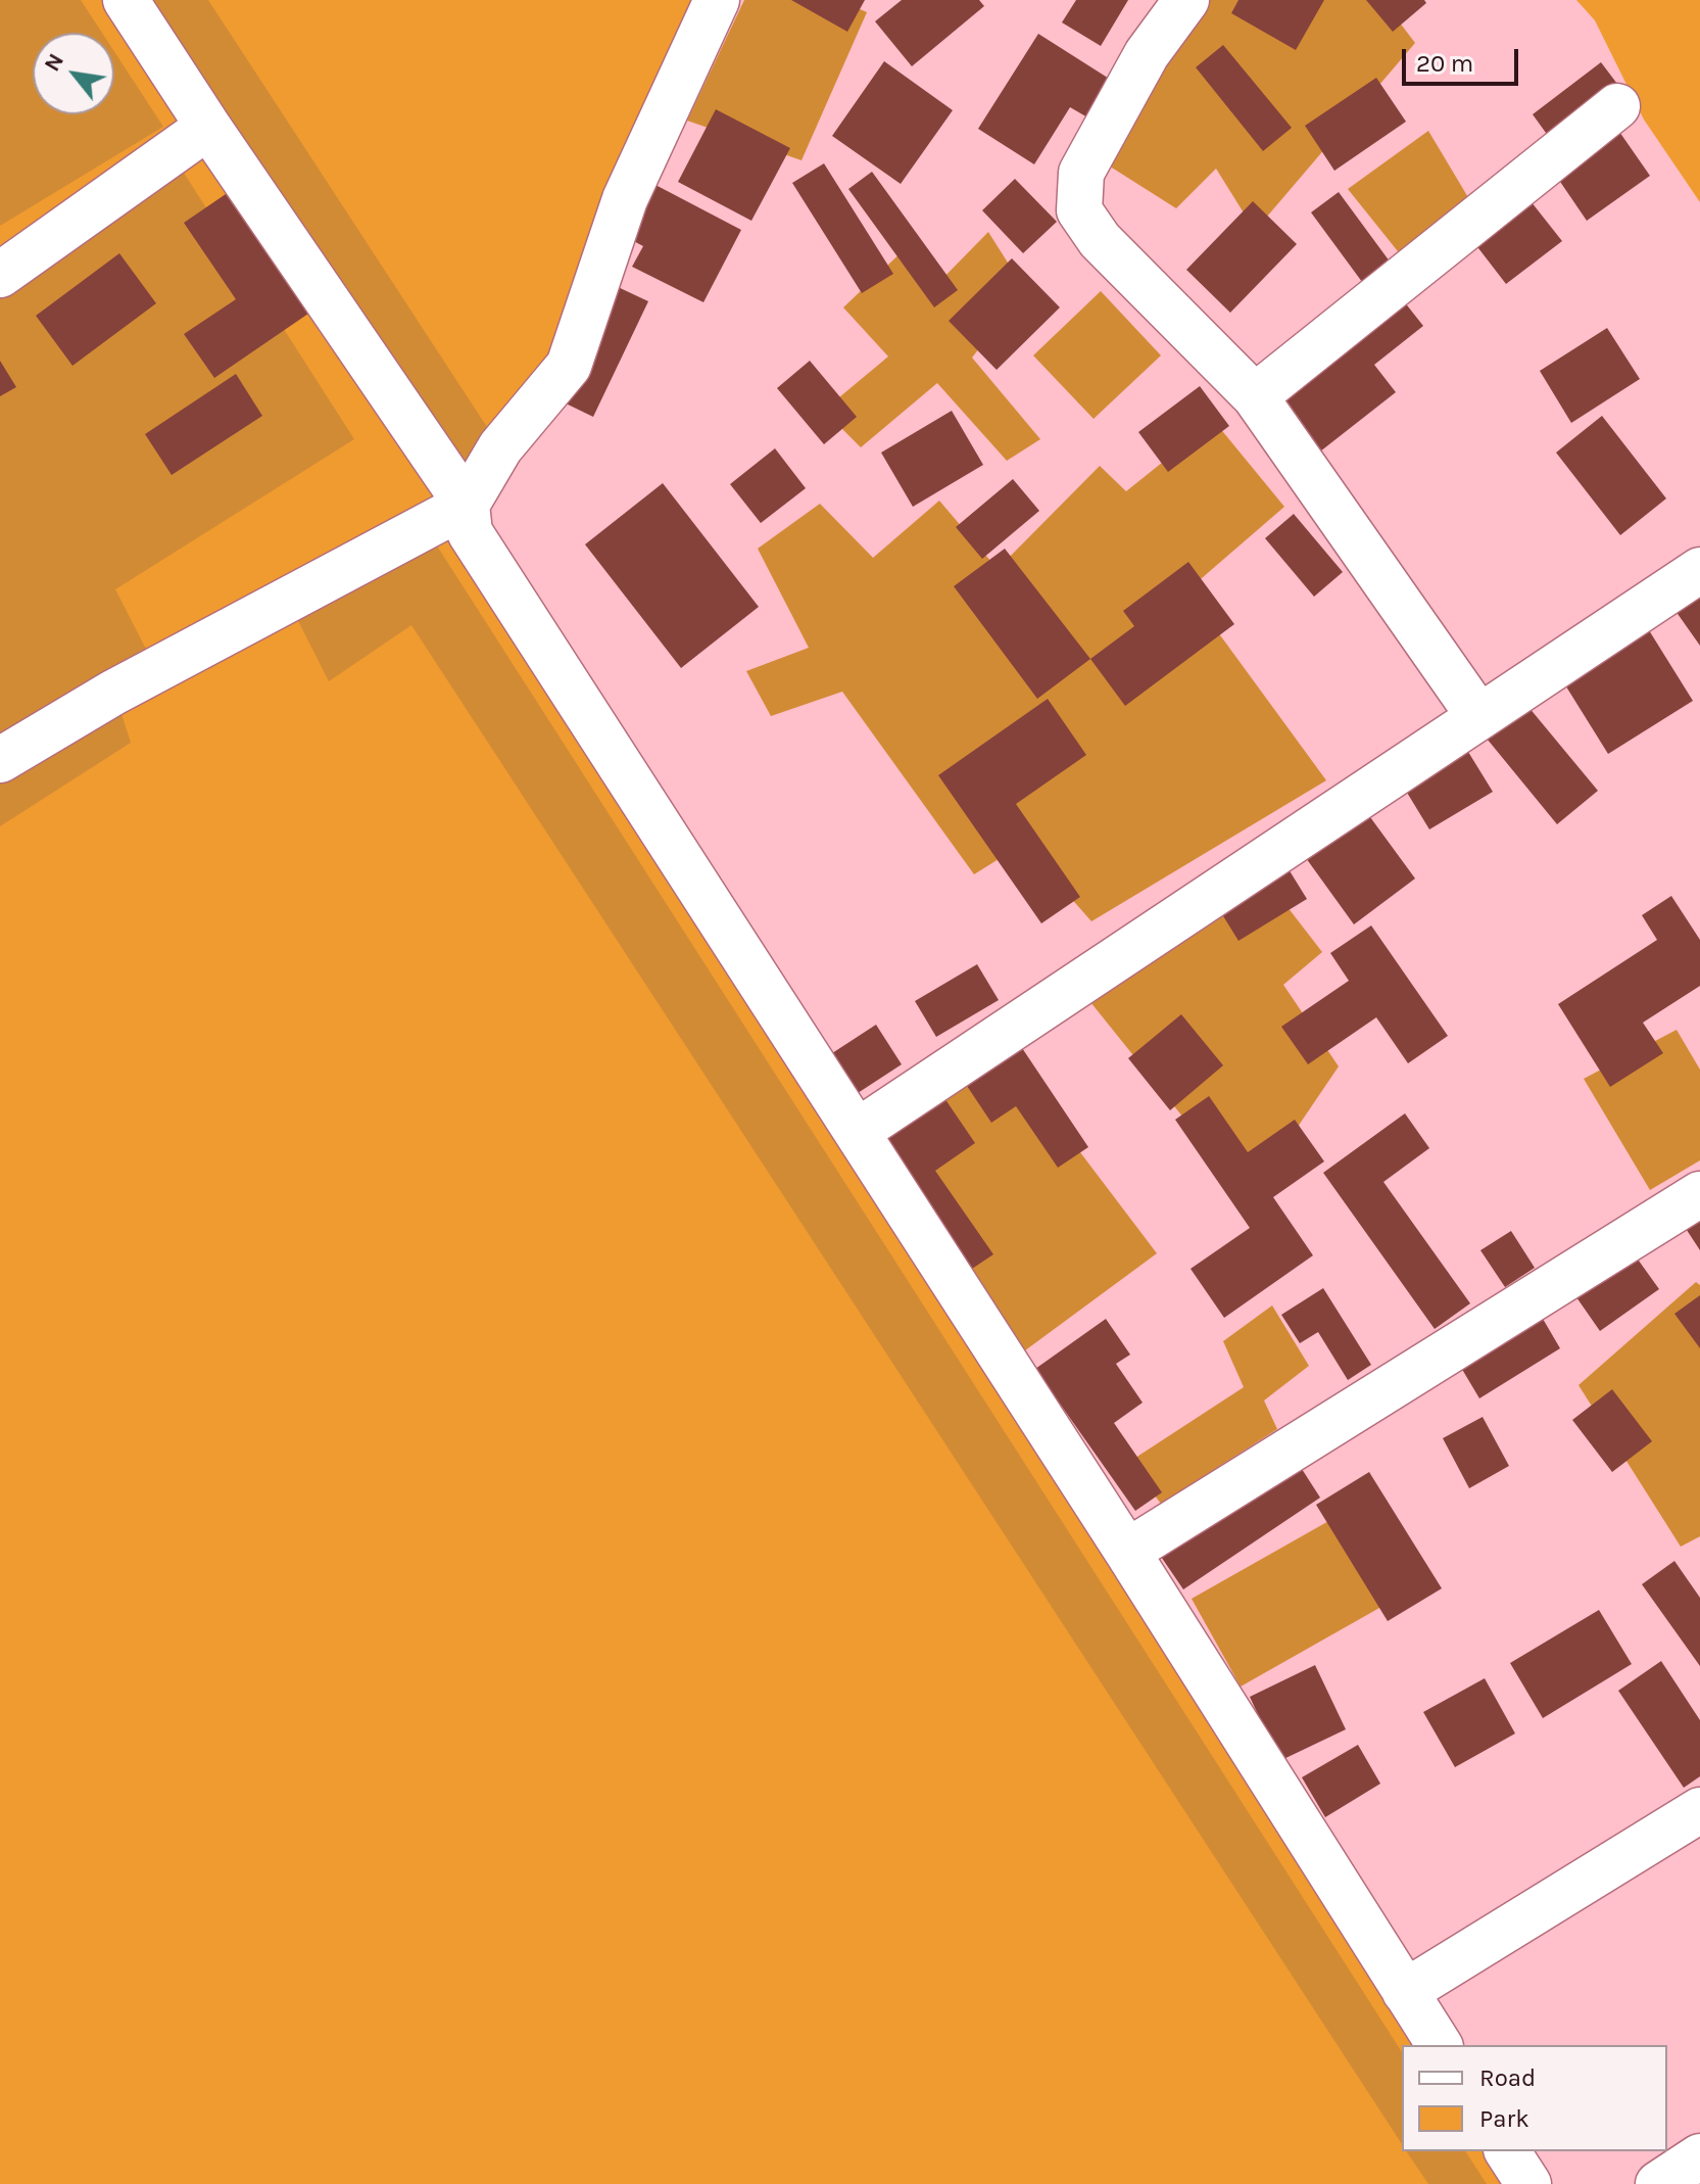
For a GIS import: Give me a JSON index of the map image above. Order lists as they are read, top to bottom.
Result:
{
  "legend": ["Road", "Park"],
  "scale_bar": "20 m",
  "north": "top left"
}
